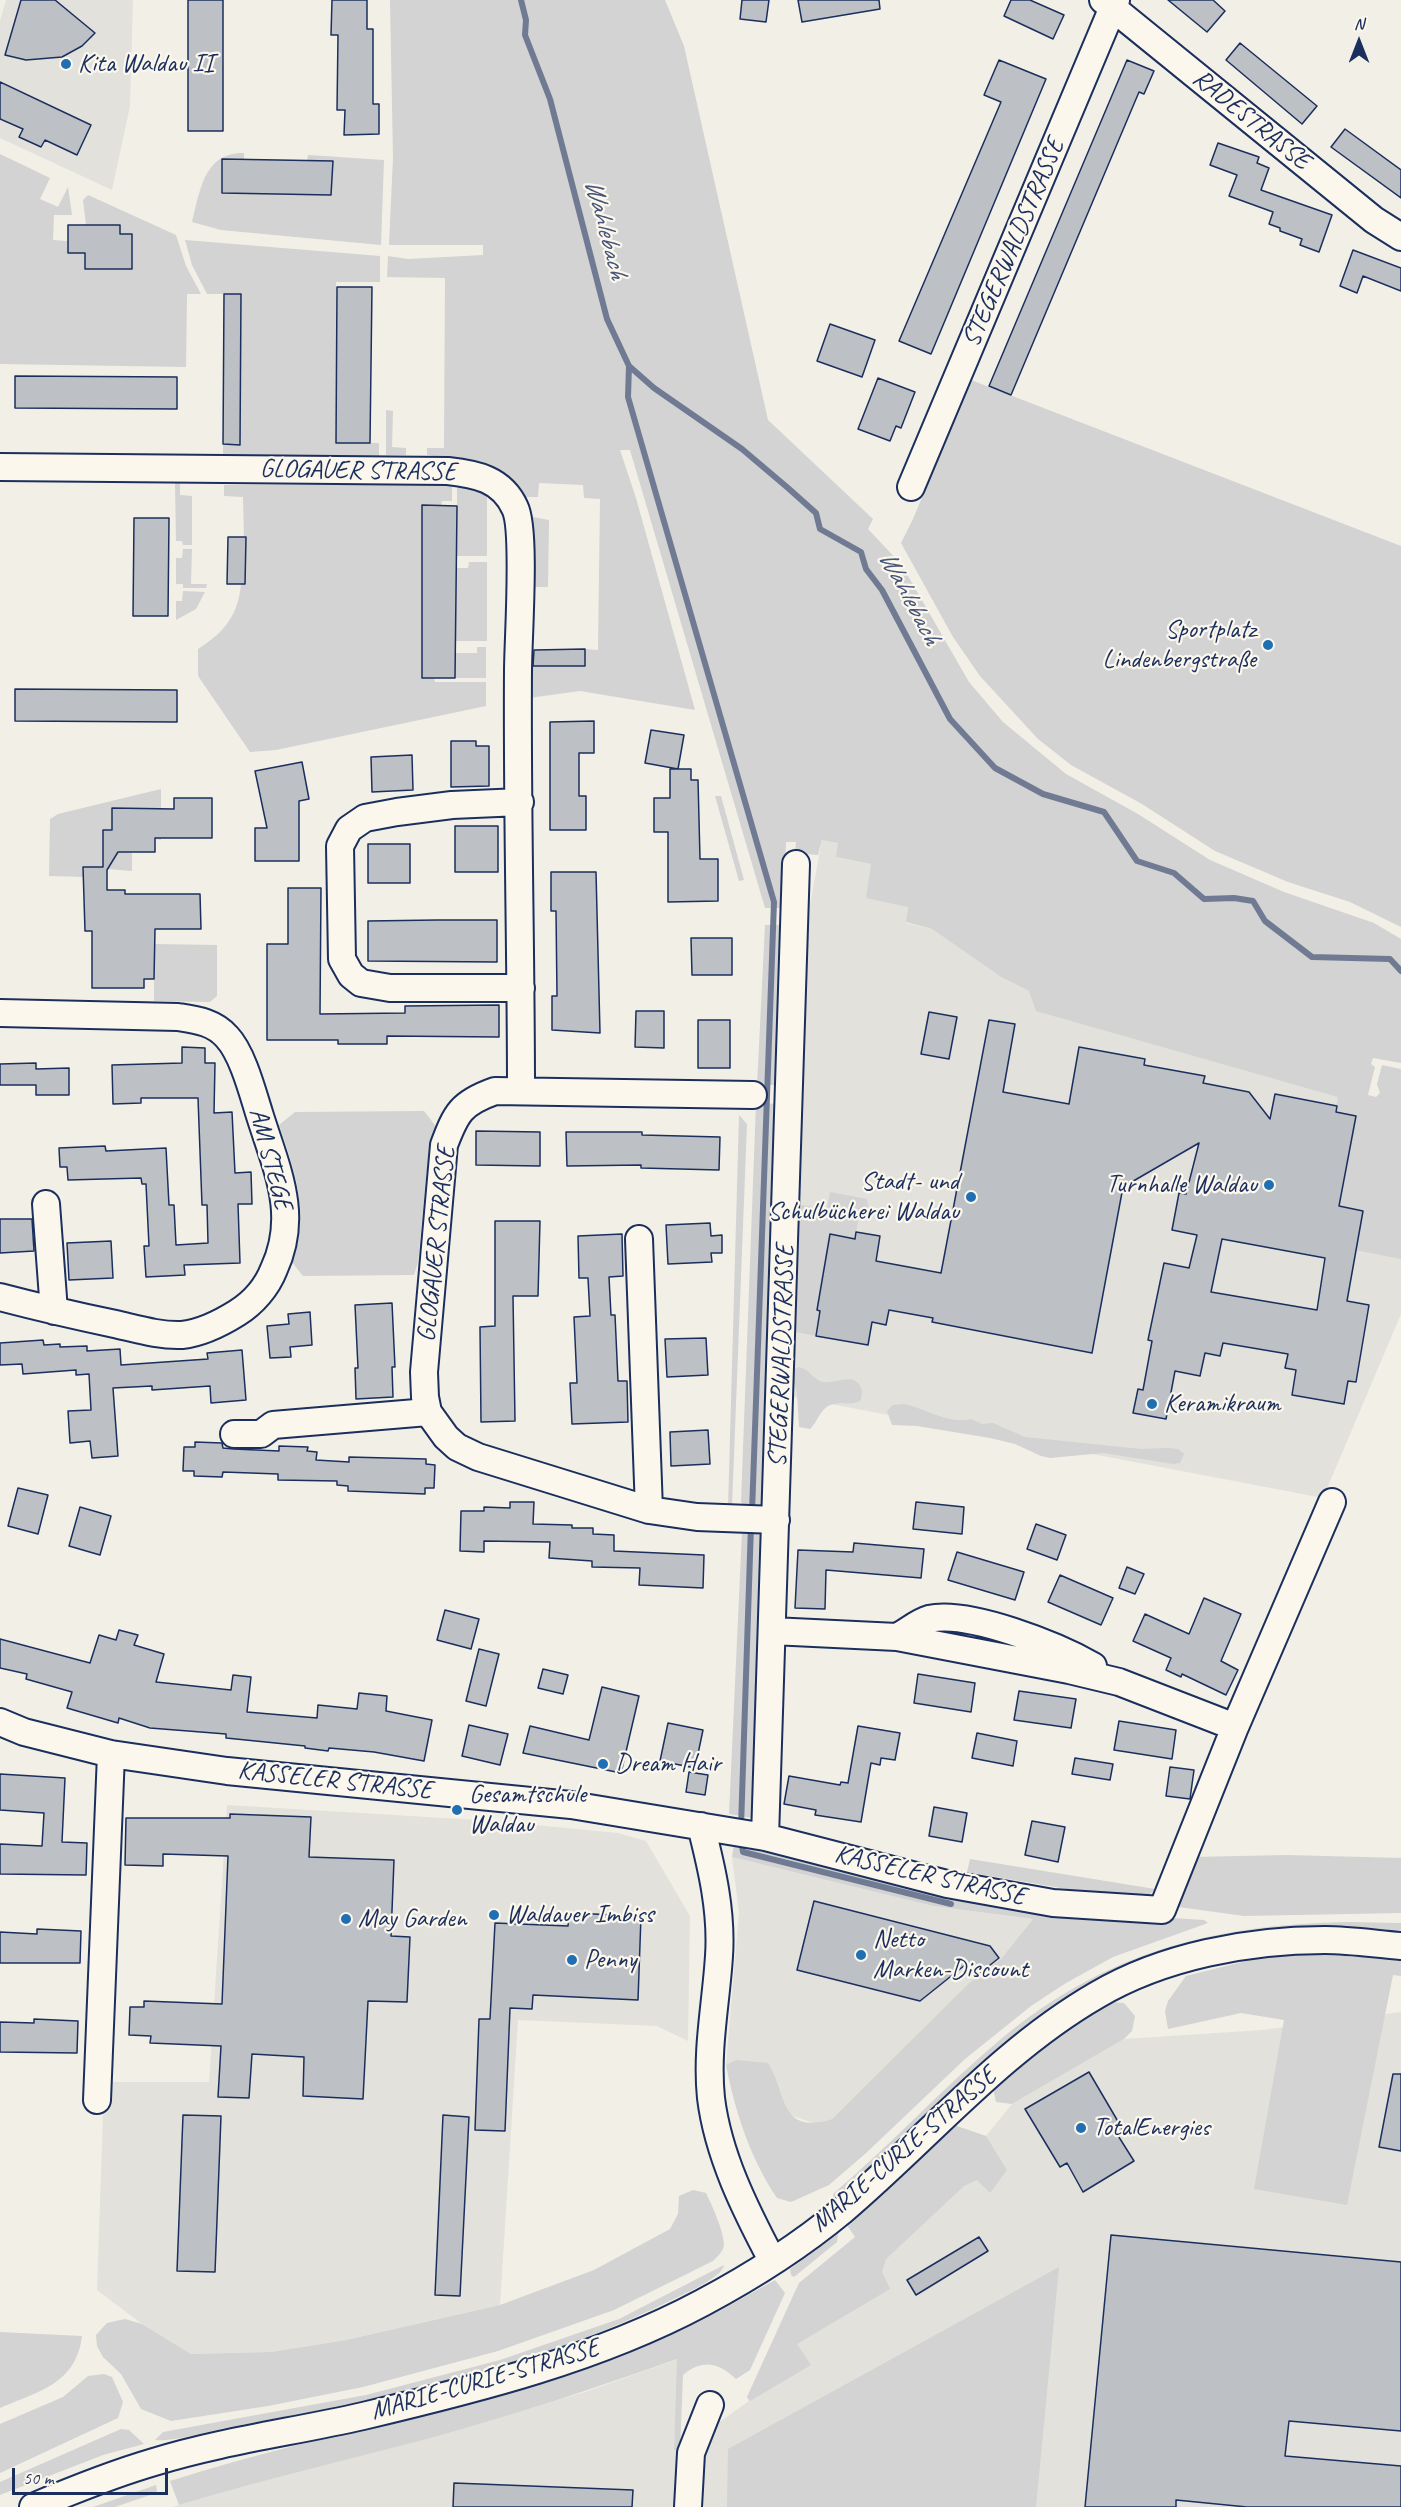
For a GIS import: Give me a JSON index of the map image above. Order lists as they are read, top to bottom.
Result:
{
  "streets": {
    "street": [
      "RADESTRASSE",
      "STEGERWALDSTRASSE",
      "GLOGAUER STRASSE",
      "AM STEGE",
      "KASSELER STRASSE",
      "MARIE-CURIE-STRASSE"
    ]
  },
  "crossings": [
    ["RADESTRASSE", "STEGERWALDSTRASSE"],
    ["STEGERWALDSTRASSE", "KASSELER STRASSE"]
  ],
  "water": ["Wahlebach"],
  "places": [
    "Kita Waldau II",
    "Sportplatz Lindenbergstraße",
    "Turnhalle Waldau",
    "Stadt- und Schulbücherei Waldau",
    "Keramikraum",
    "Dream Hair",
    "Gesamtschule Waldau",
    "Waldauer Imbiss",
    "May Garden",
    "Netto Marken-Discount",
    "Penny",
    "TotalEnergies"
  ],
  "scale_bar": "50 m",
  "north": "top"
}
